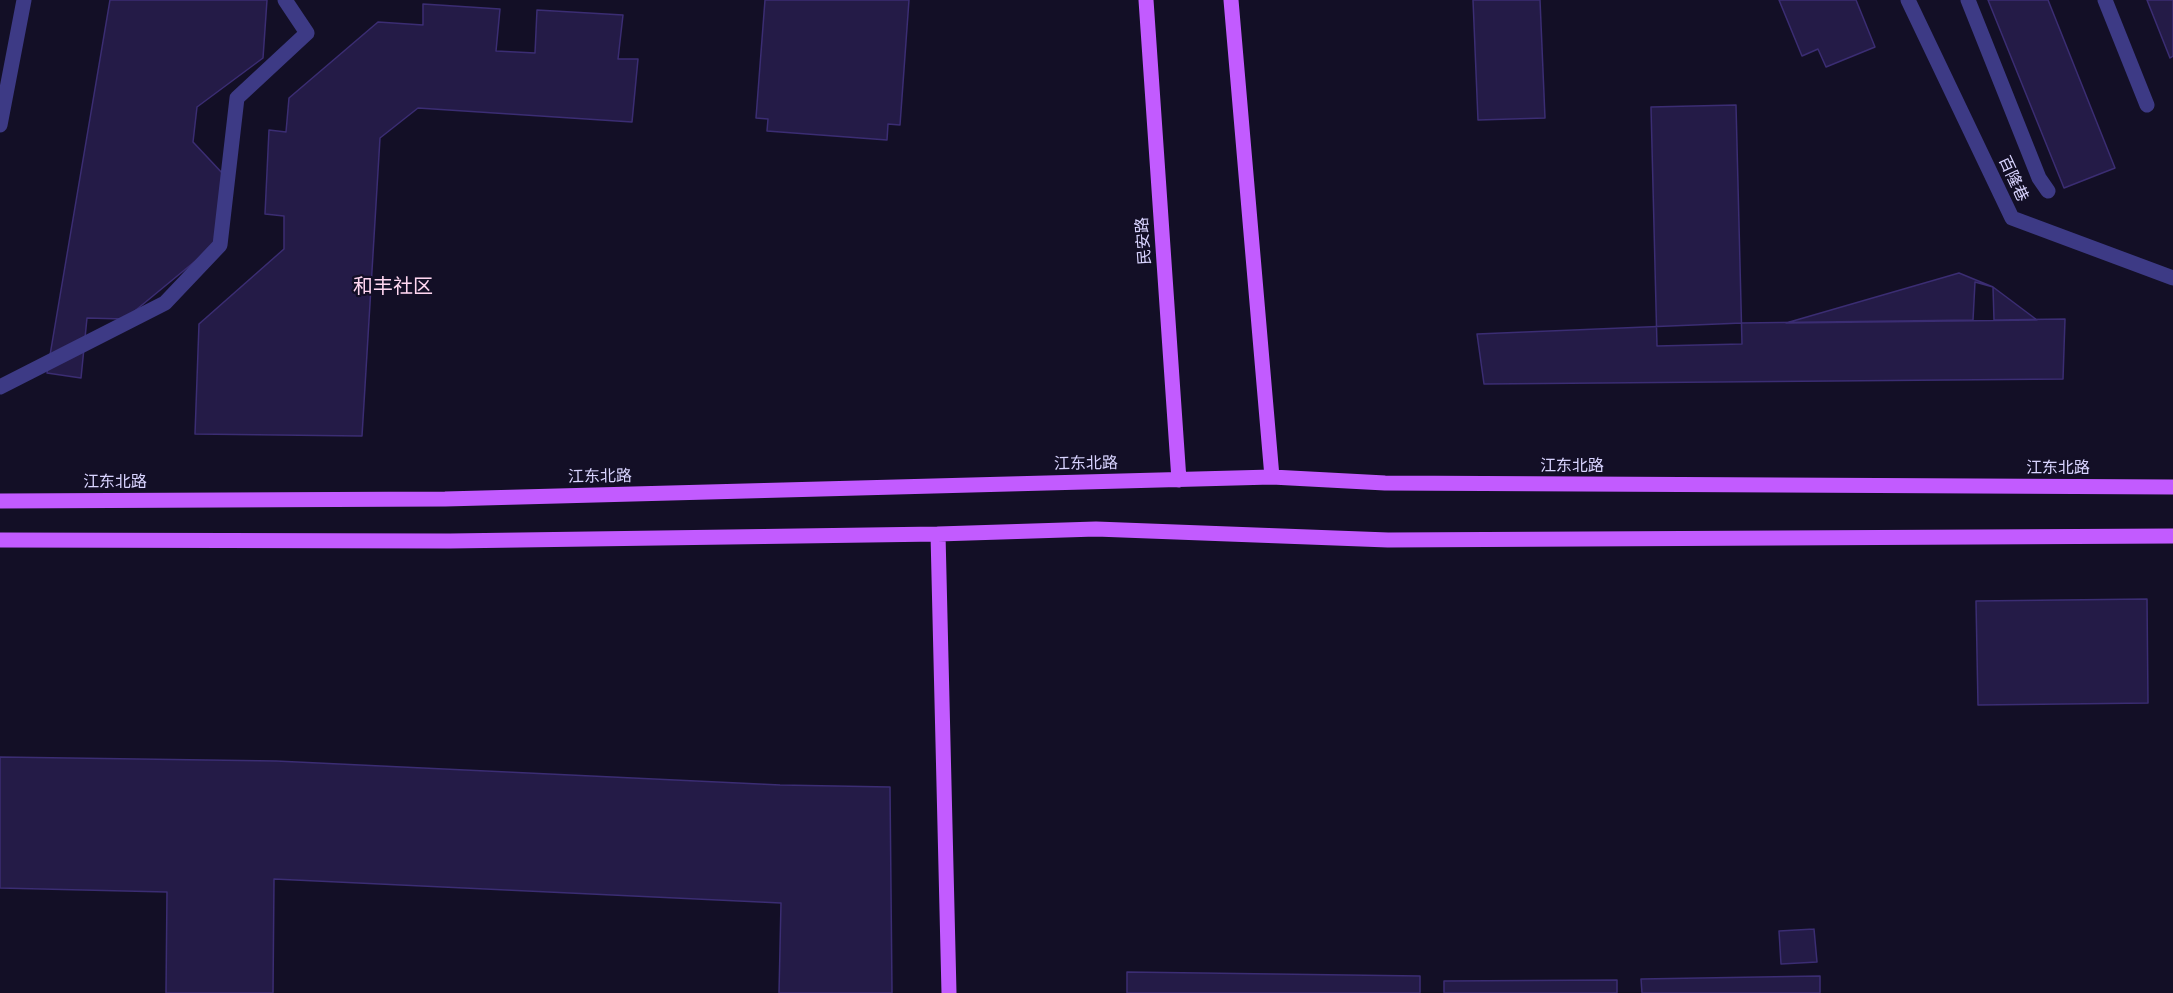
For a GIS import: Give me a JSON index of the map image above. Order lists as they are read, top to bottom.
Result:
{
  "streets": {
    "main road": ["民安路", "江东北路"],
    "street": ["百隆巷"]
  },
  "crossings": [
    ["民安路", "江东北路"]
  ],
  "districts": ["和丰社区"]
}
